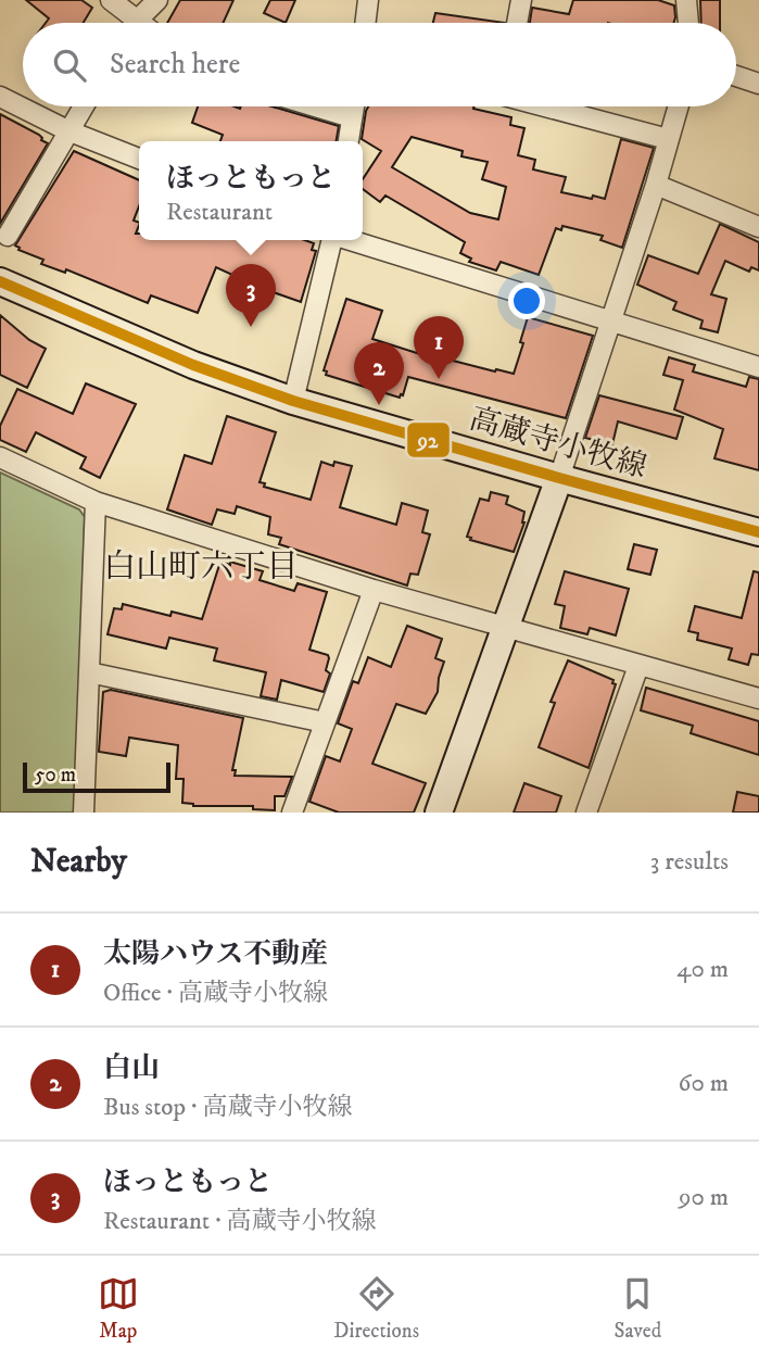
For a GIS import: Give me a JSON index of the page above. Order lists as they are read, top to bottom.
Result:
{
  "streets": {
    "main road": ["高蔵寺小牧線"]
  },
  "districts": ["白山町六丁目"],
  "lines": ["transit line 92"],
  "scale_bar": "50 m",
  "page": {
    "search": "Search here",
    "popup": ["ほっともっと", "Restaurant"],
    "pins": ["3", "1", "2"],
    "scale": "50 m",
    "heading": ["Nearby", "3 results"],
    "list": [
      {
        "mark": "1",
        "name": "太陽ハウス不動産",
        "note": "Office · 高蔵寺小牧線",
        "value": "40 m"
      },
      {
        "mark": "2",
        "name": "白山",
        "note": "Bus stop · 高蔵寺小牧線",
        "value": "60 m"
      },
      {
        "mark": "3",
        "name": "ほっともっと",
        "note": "Restaurant · 高蔵寺小牧線",
        "value": "90 m"
      }
    ],
    "nav": ["Map", "Directions", "Saved"]
  }
}
